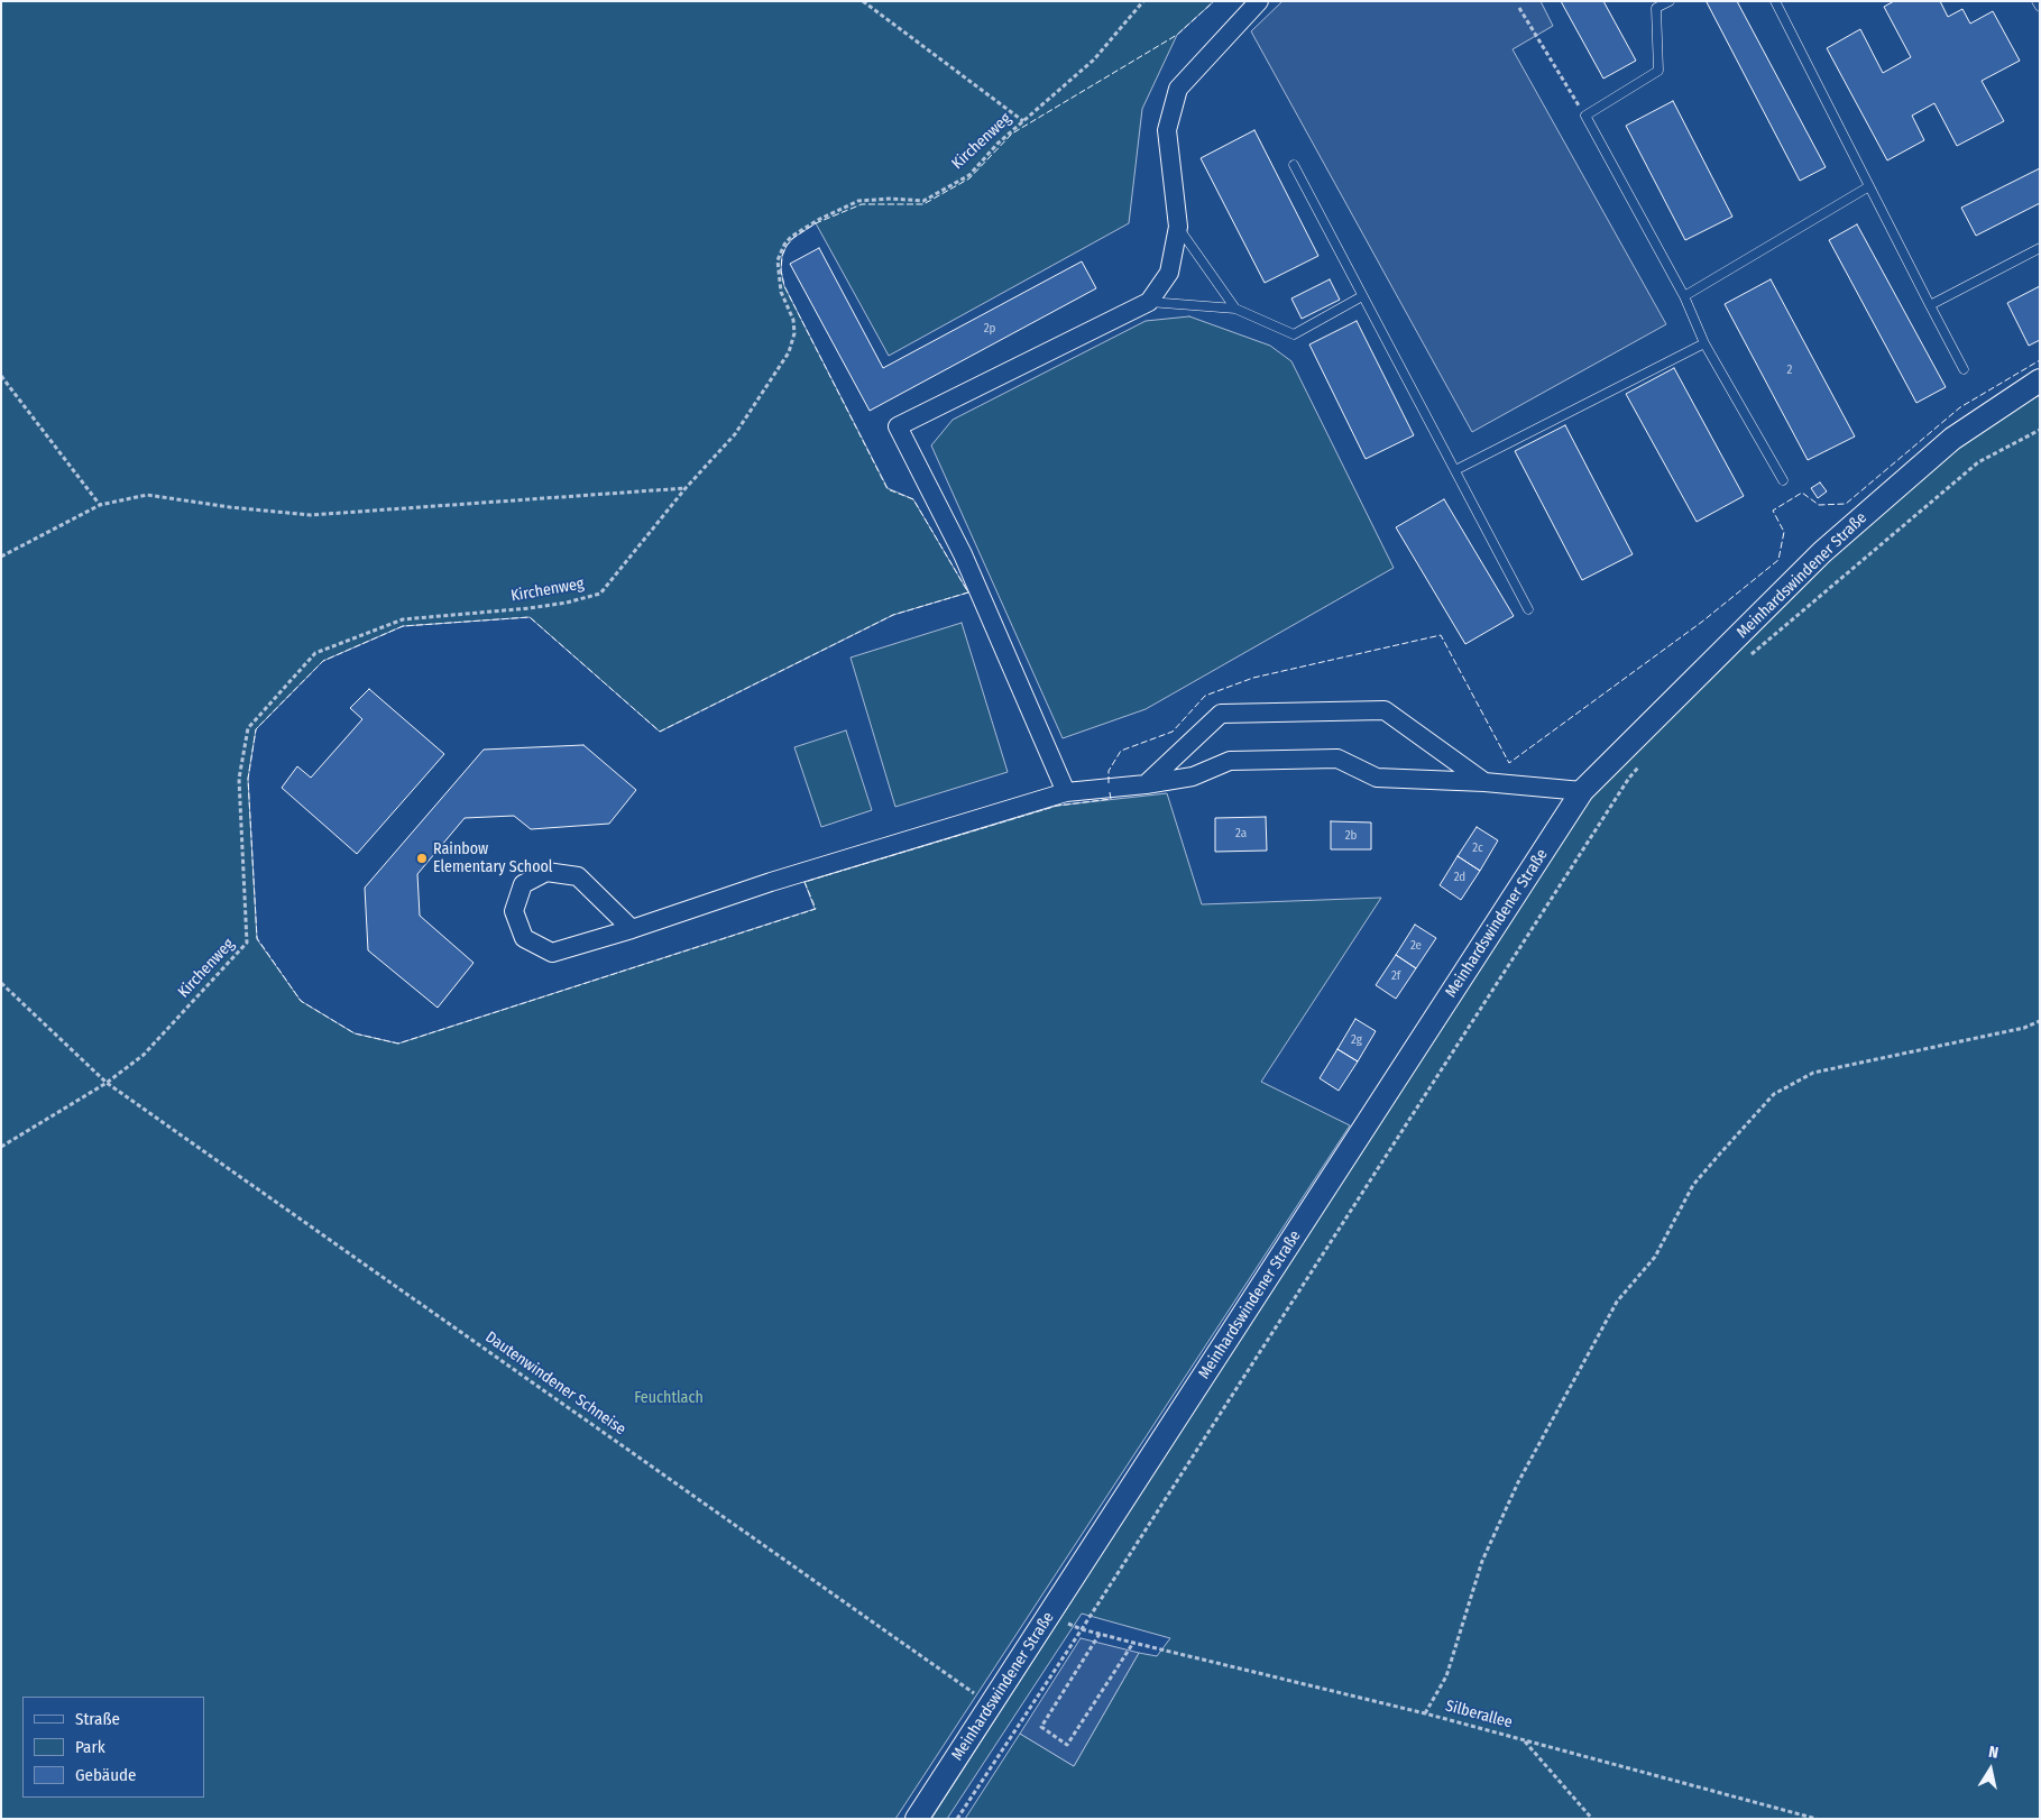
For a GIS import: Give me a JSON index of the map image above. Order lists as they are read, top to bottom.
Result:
{
  "streets": {
    "street": ["Meinhardswindener Straße"],
    "path": ["Kirchenweg", "Dautenwindener Schneise", "Silberallee"]
  },
  "crossings": [
    ["Kirchenweg", "Dautenwindener Schneise"],
    ["Meinhardswindener Straße", "Dautenwindener Schneise"],
    ["Meinhardswindener Straße", "Silberallee"]
  ],
  "parks": ["Feuchtlach"],
  "places": ["Rainbow Elementary School"],
  "house_numbers": [
    "2p",
    "2",
    "2a",
    "2b",
    "2c",
    "2d",
    "2e",
    "2f",
    "2g"
  ],
  "legend": ["Straße", "Park", "Gebäude"],
  "north": "top"
}
